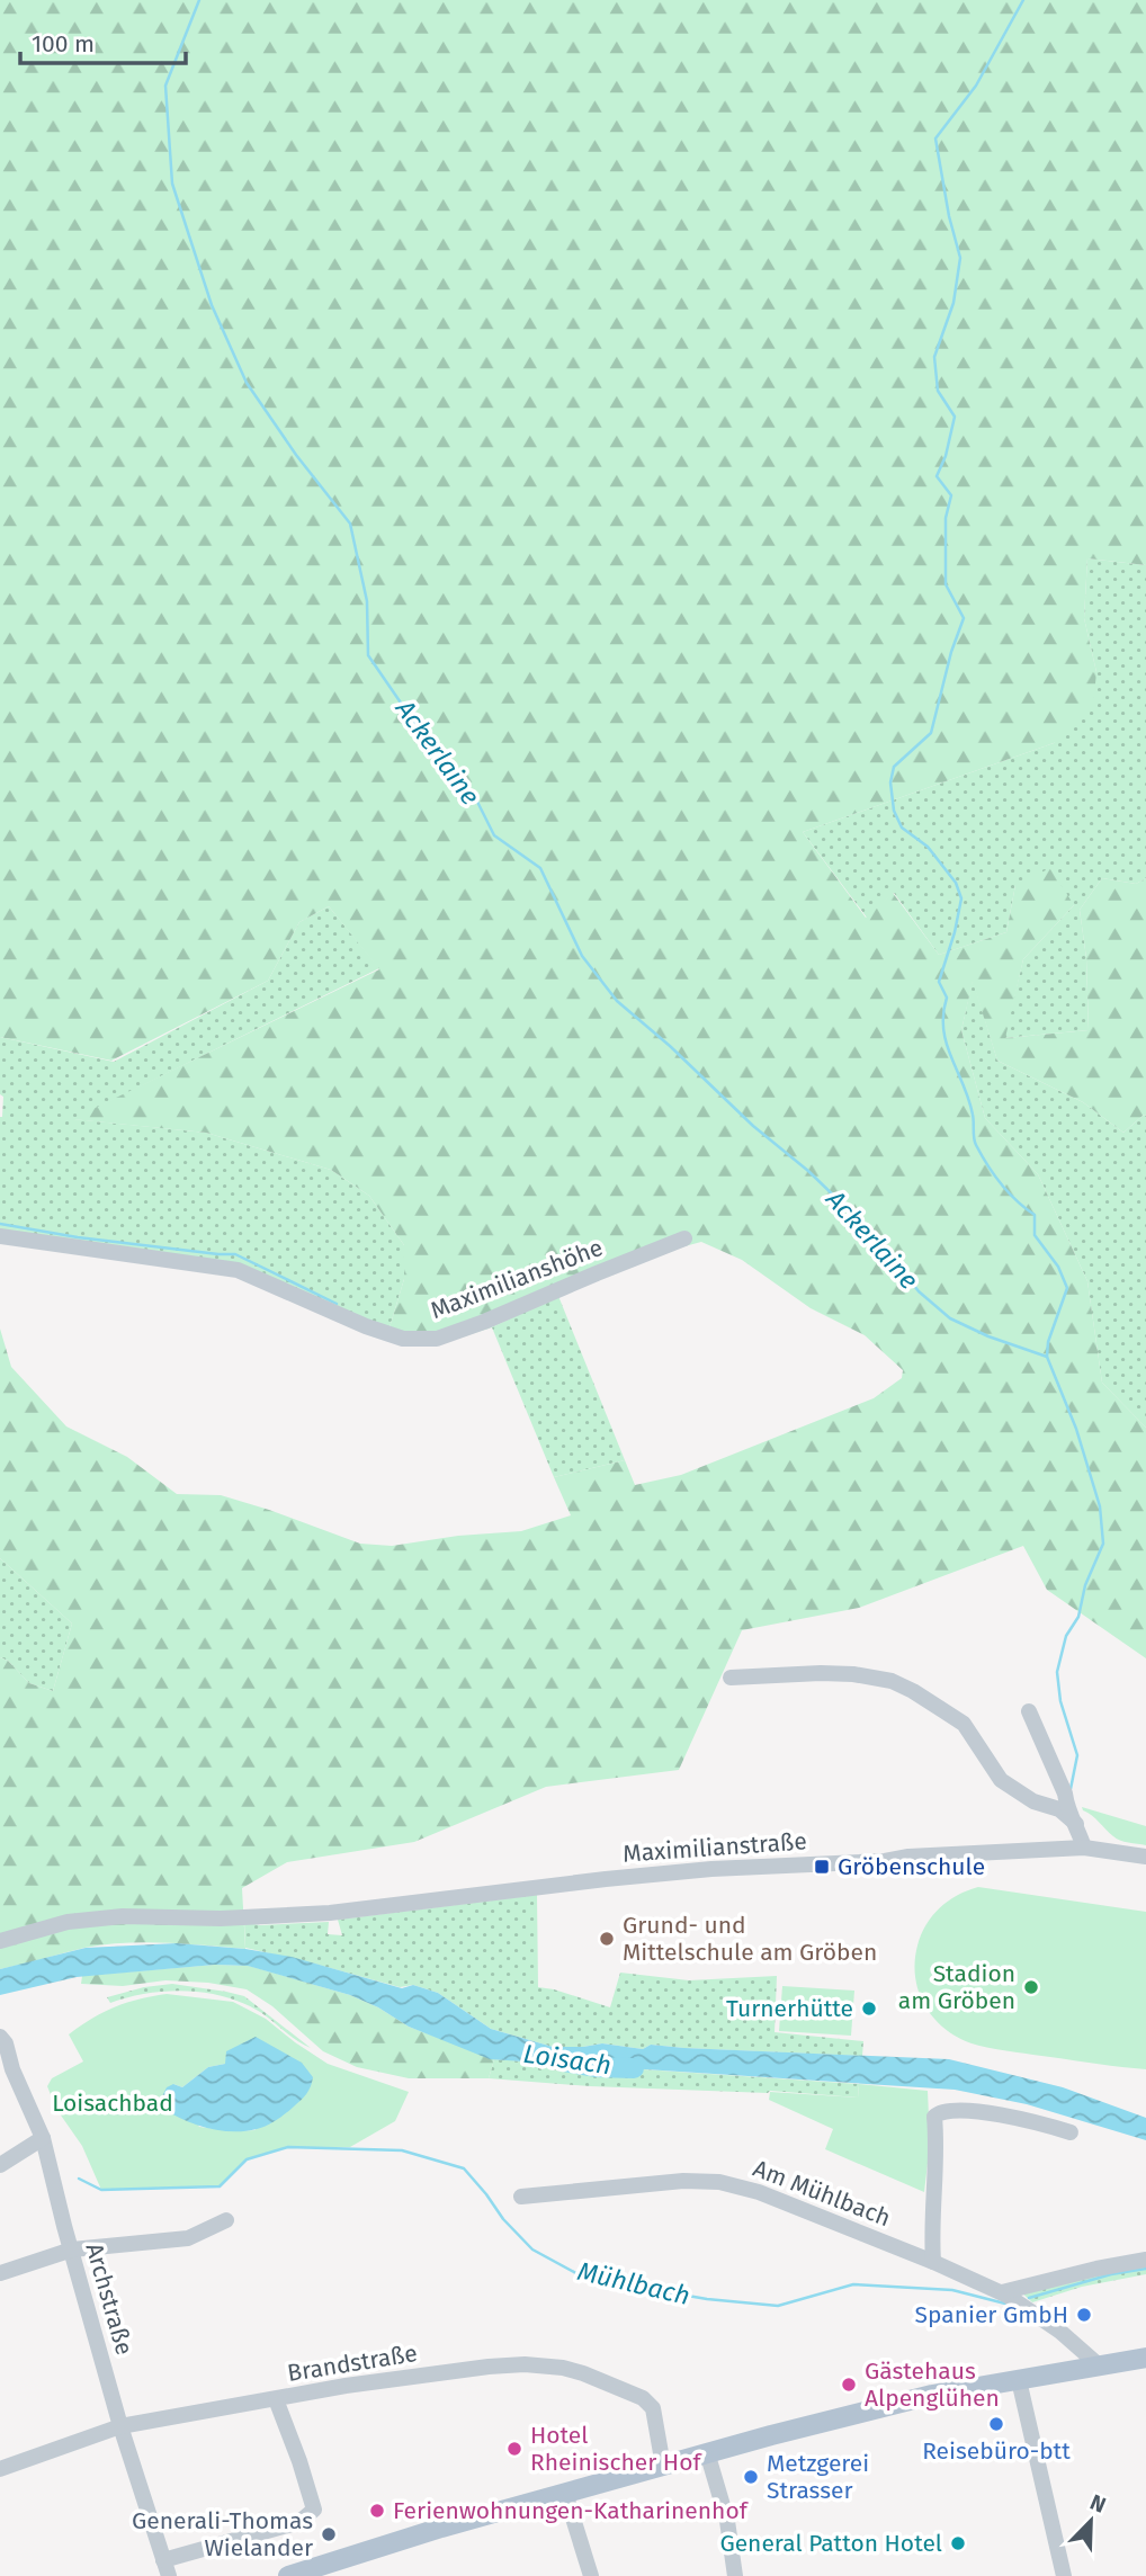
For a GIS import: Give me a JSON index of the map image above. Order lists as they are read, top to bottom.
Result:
{
  "streets": {
    "street": [
      "Maximilianshöhe",
      "Maximilianstraße",
      "Am Mühlbach",
      "Archstraße",
      "Brandstraße"
    ]
  },
  "crossings": [
    ["Archstraße", "Brandstraße"]
  ],
  "water": ["Ackerlaine", "Loisach", "Mühlbach"],
  "parks": ["Loisachbad"],
  "places": {
    "transit": ["Gröbenschule"],
    "other": [
      "Grund- und Mittelschule am Gröben",
      "Stadion am Gröben",
      "Turnerhütte",
      "Spanier GmbH",
      "Gästehaus Alpenglühen",
      "Reisebüro-btt",
      "Hotel Rheinischer Hof",
      "Metzgerei Strasser",
      "Ferienwohnungen-Katharinenhof",
      "Generali-Thomas Wielander",
      "General Patton Hotel"
    ]
  },
  "scale_bar": "100 m",
  "north": "top right"
}
